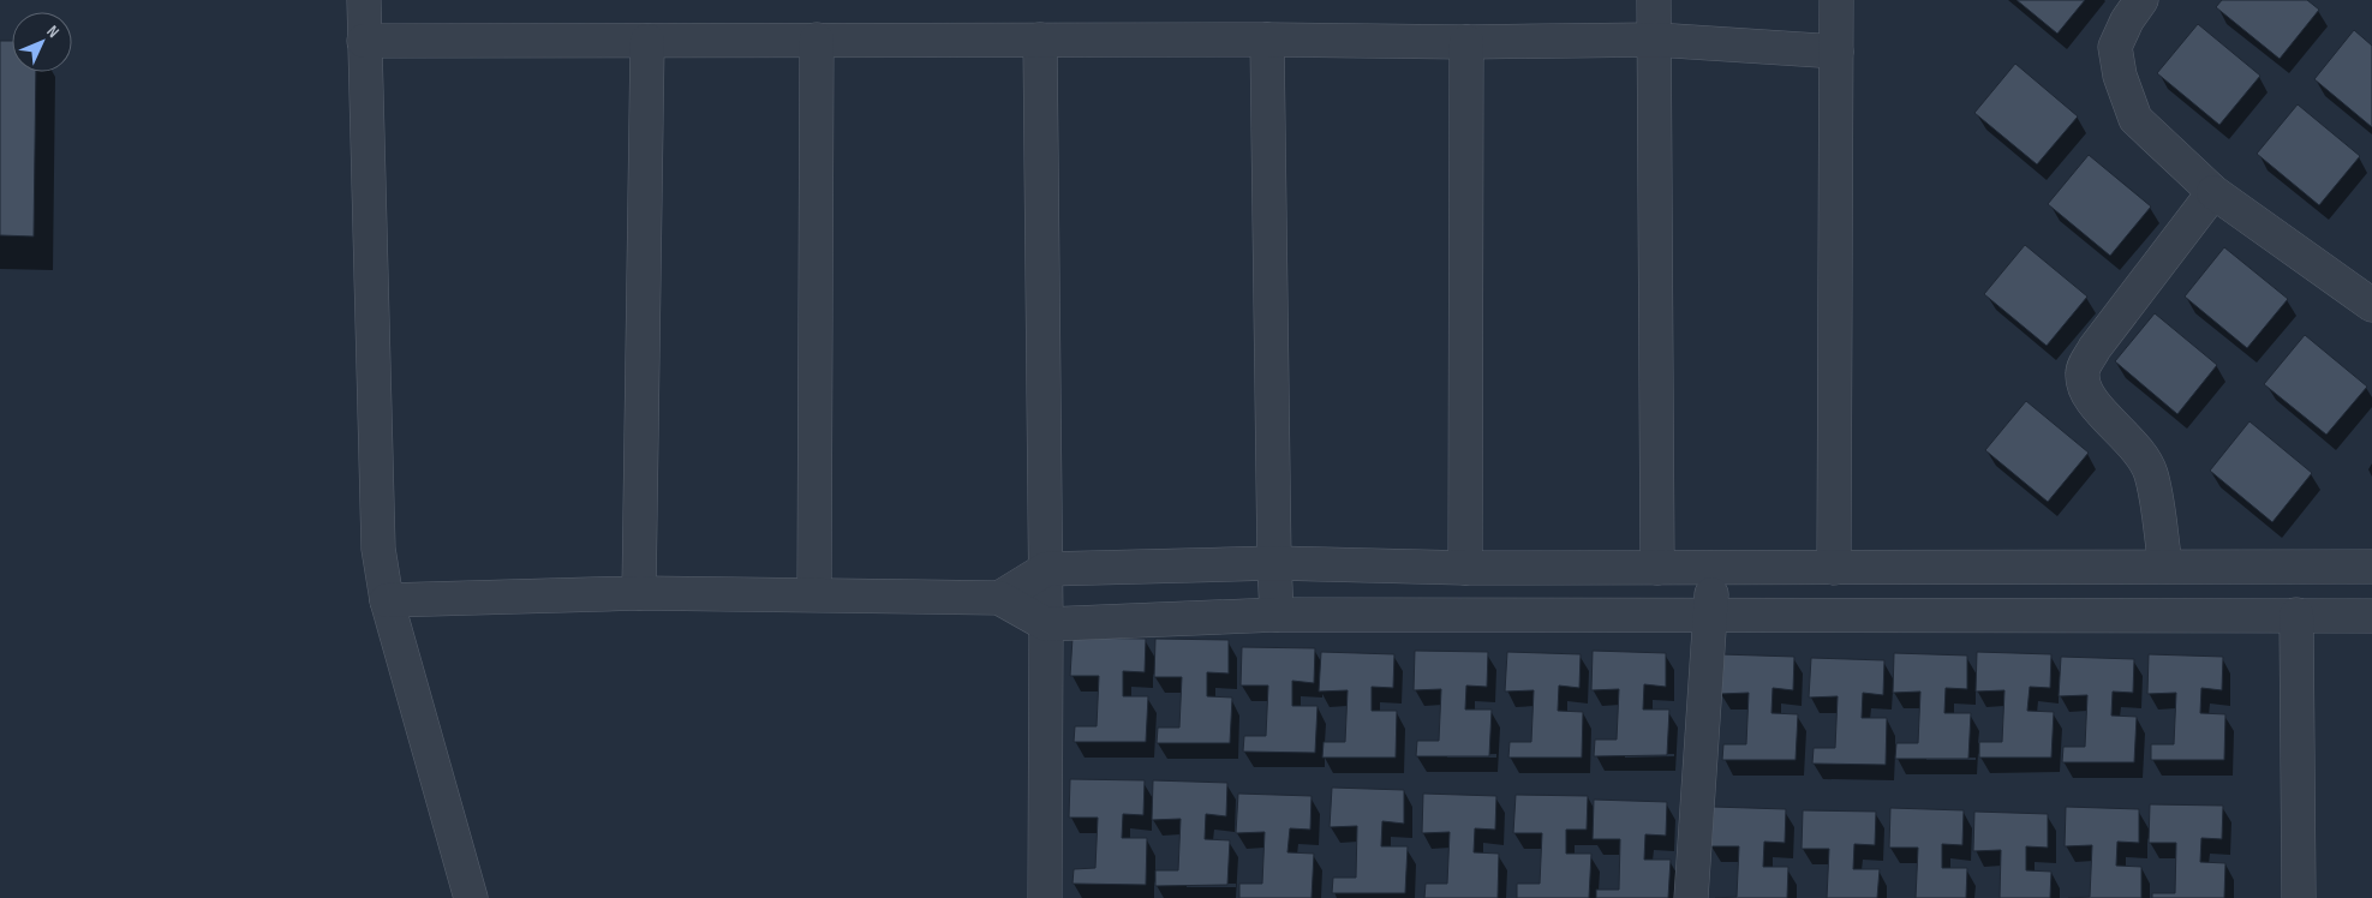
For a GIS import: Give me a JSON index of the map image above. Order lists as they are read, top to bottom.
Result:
{
  "north": "top right"
}
